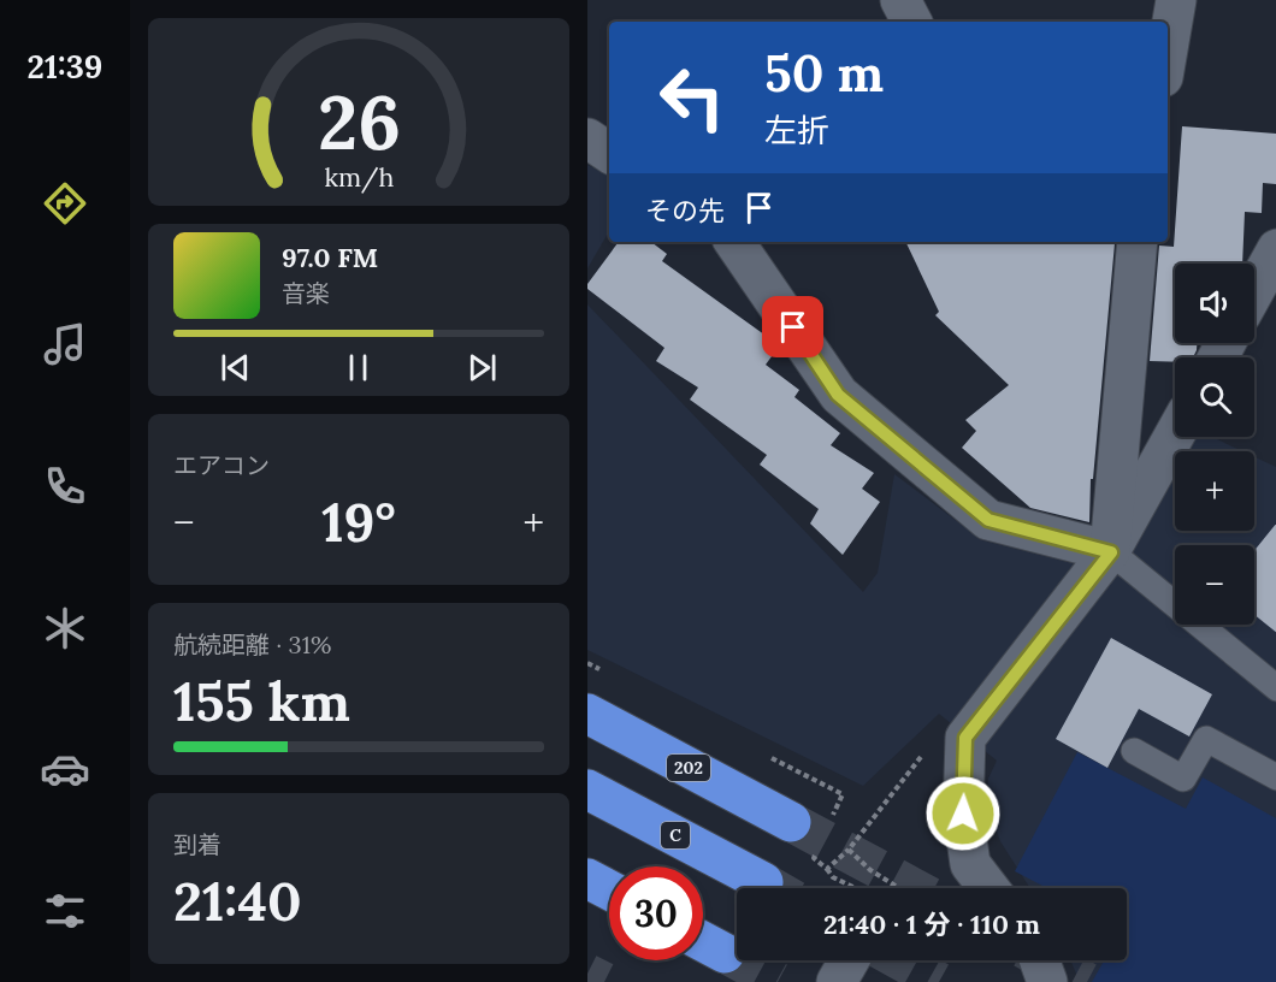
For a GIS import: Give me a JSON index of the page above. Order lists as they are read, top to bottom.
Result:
{
  "streets": {
    "highway": ["202", "C"]
  },
  "page": {
    "tabs": "21:39",
    "turn": ["50 m", "左折"],
    "then": "その先",
    "song": ["97.0 FM", "音楽"],
    "map_buttons": ["+", "−"],
    "tile": [
      "エアコン",
      ["航続距離 · 31%", "155 km"],
      ["到着", "21:40"]
    ],
    "heat": ["−", "19°", "+"],
    "limit": "30",
    "trip": "21:40 · 1 分 · 110 m",
    "gauge": ["26", "km/h"]
  }
}
